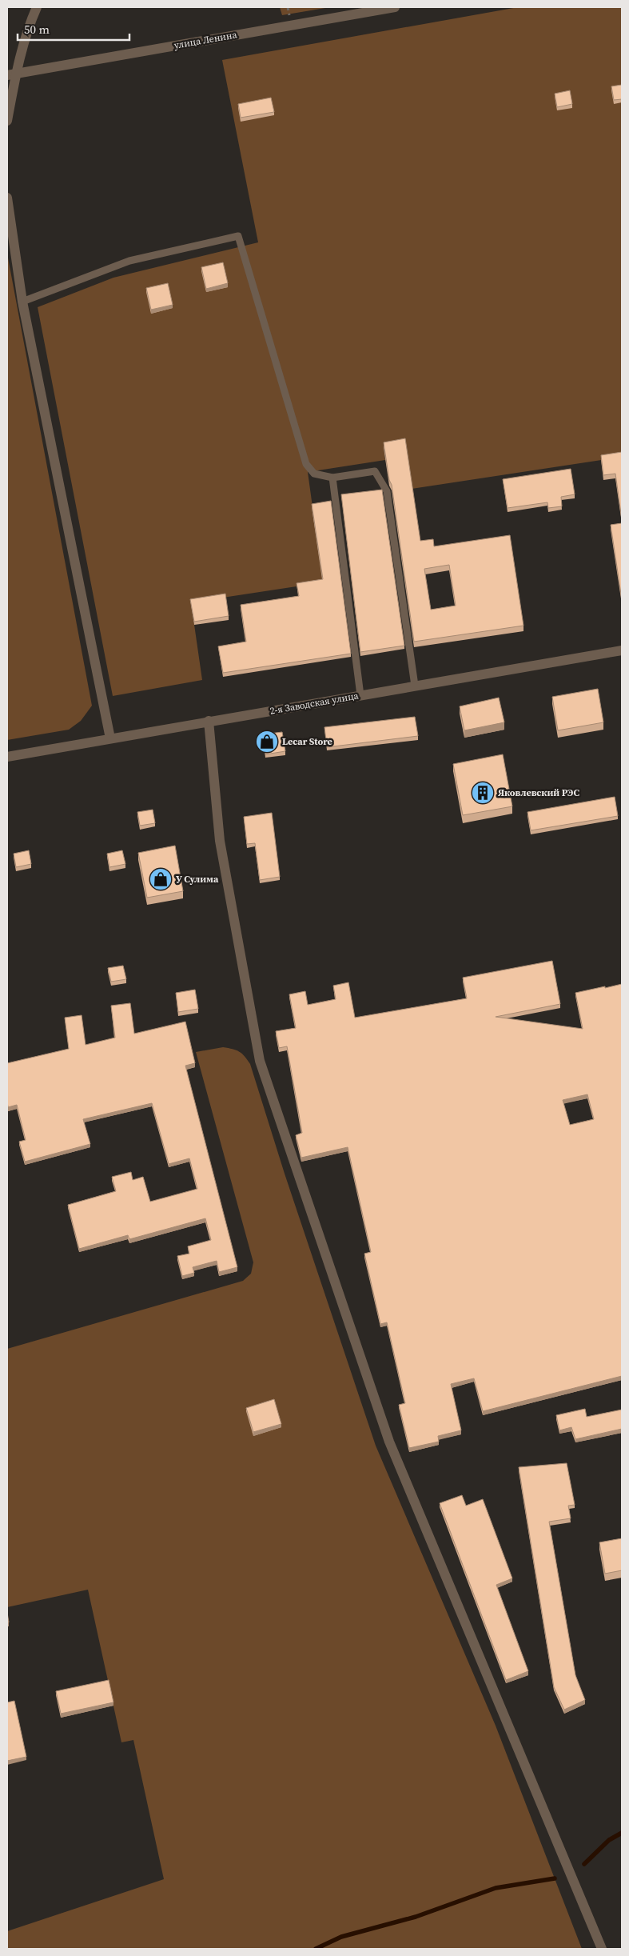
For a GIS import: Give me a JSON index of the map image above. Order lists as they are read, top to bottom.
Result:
{
  "streets": {
    "street": ["улица Ленина", "2-я Заводская улица"]
  },
  "places": {
    "shop": ["Lecar Store", "У Сулима"],
    "building": ["Яковлевский РЭС"]
  },
  "scale_bar": "50 m"
}
